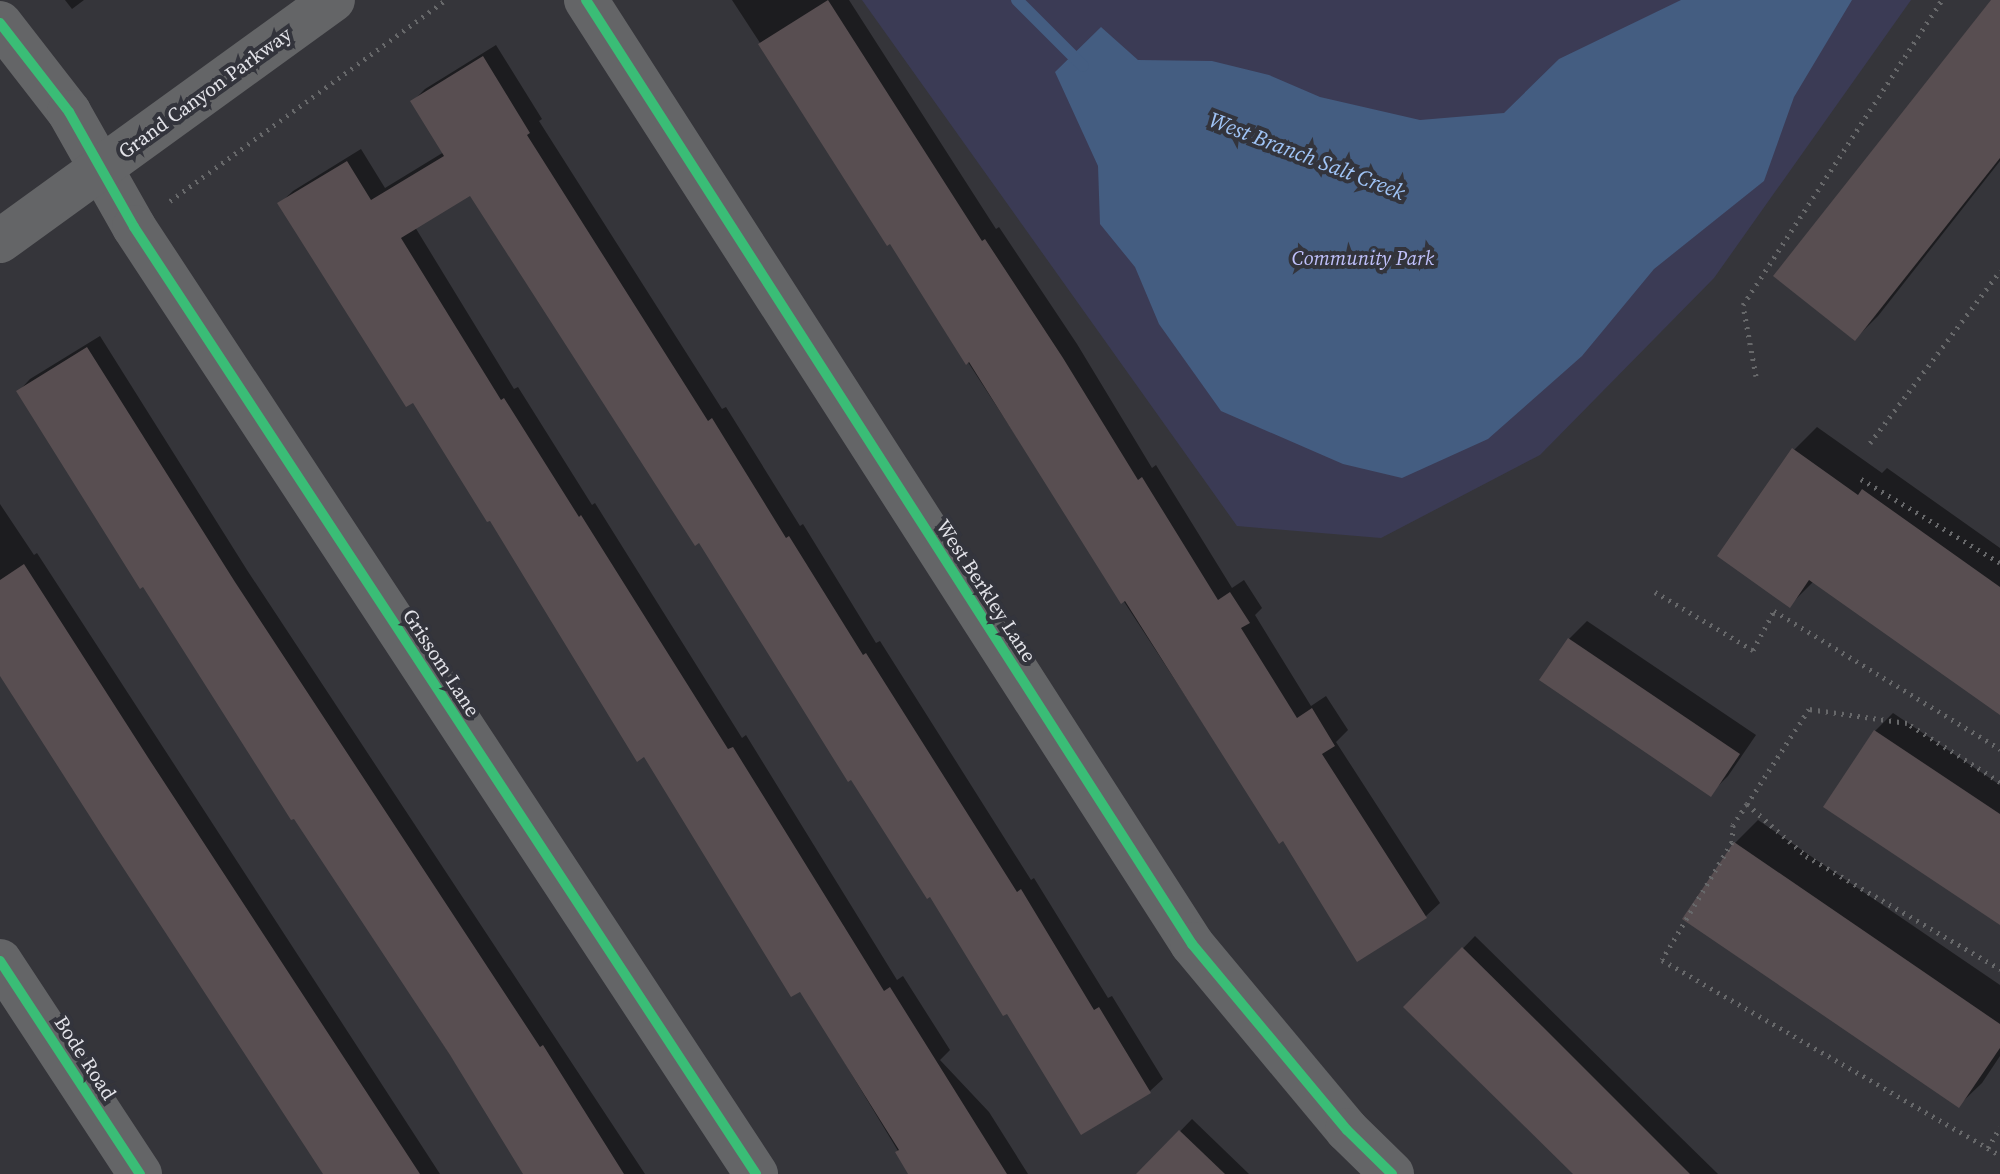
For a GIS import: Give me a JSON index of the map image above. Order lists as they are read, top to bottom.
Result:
{
  "streets": {
    "street": [
      "Grand Canyon Parkway",
      "West Berkley Lane",
      "Grissom Lane",
      "Bode Road"
    ]
  },
  "crossings": [
    ["Grand Canyon Parkway", "Grissom Lane"]
  ],
  "water": ["West Branch Salt Creek"],
  "parks": ["Community Park"]
}
